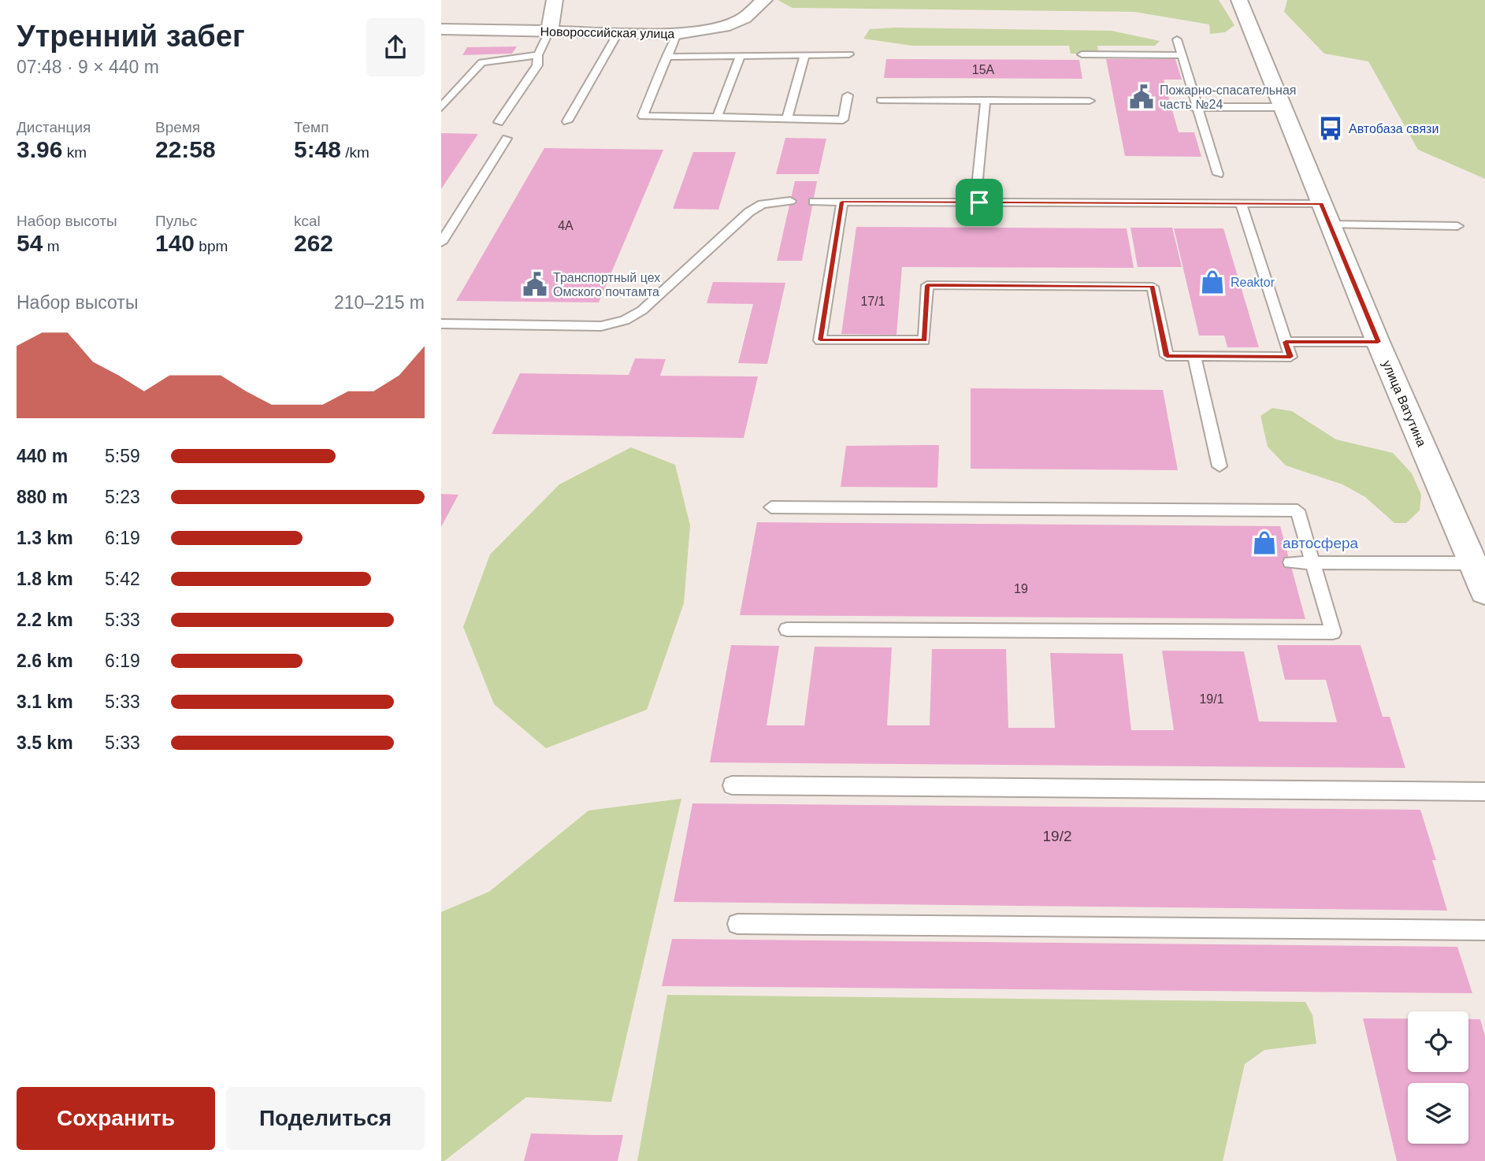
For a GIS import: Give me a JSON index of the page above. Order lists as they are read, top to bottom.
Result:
{
  "streets": {
    "main road": ["Новороссийская улица", "улица Ватутина"]
  },
  "places": {
    "public building": ["Пожарно-спасательная часть №24", "Транспортный цех Омского почтамта"],
    "bus stop": ["Автобаза связи"],
    "shop": ["Reaktor", "автосфера"]
  },
  "house_numbers": [
    "15А",
    "4А",
    "17/1",
    "19",
    "19/1",
    "19/2"
  ],
  "page": {
    "heading": ["Утренний забег", "07:48 · 9 × 440 m"],
    "stats": [
      ["Дистанция", "3.96 km"],
      ["Время", "22:58"],
      ["Темп", "5:48 /km"],
      ["Набор высоты", "54 m"],
      ["Пульс", "140 bpm"],
      ["kcal", "262"]
    ],
    "chart": ["Набор высоты", "210–215 m"],
    "list": [
      {
        "name": "440 m",
        "note": "5:59"
      },
      {
        "name": "880 m",
        "note": "5:23"
      },
      {
        "name": "1.3 km",
        "note": "6:19"
      },
      {
        "name": "1.8 km",
        "note": "5:42"
      },
      {
        "name": "2.2 km",
        "note": "5:33"
      },
      {
        "name": "2.6 km",
        "note": "6:19"
      },
      {
        "name": "3.1 km",
        "note": "5:33"
      },
      {
        "name": "3.5 km",
        "note": "5:33"
      }
    ],
    "buttons": ["Сохранить", "Поделиться"]
  }
}
